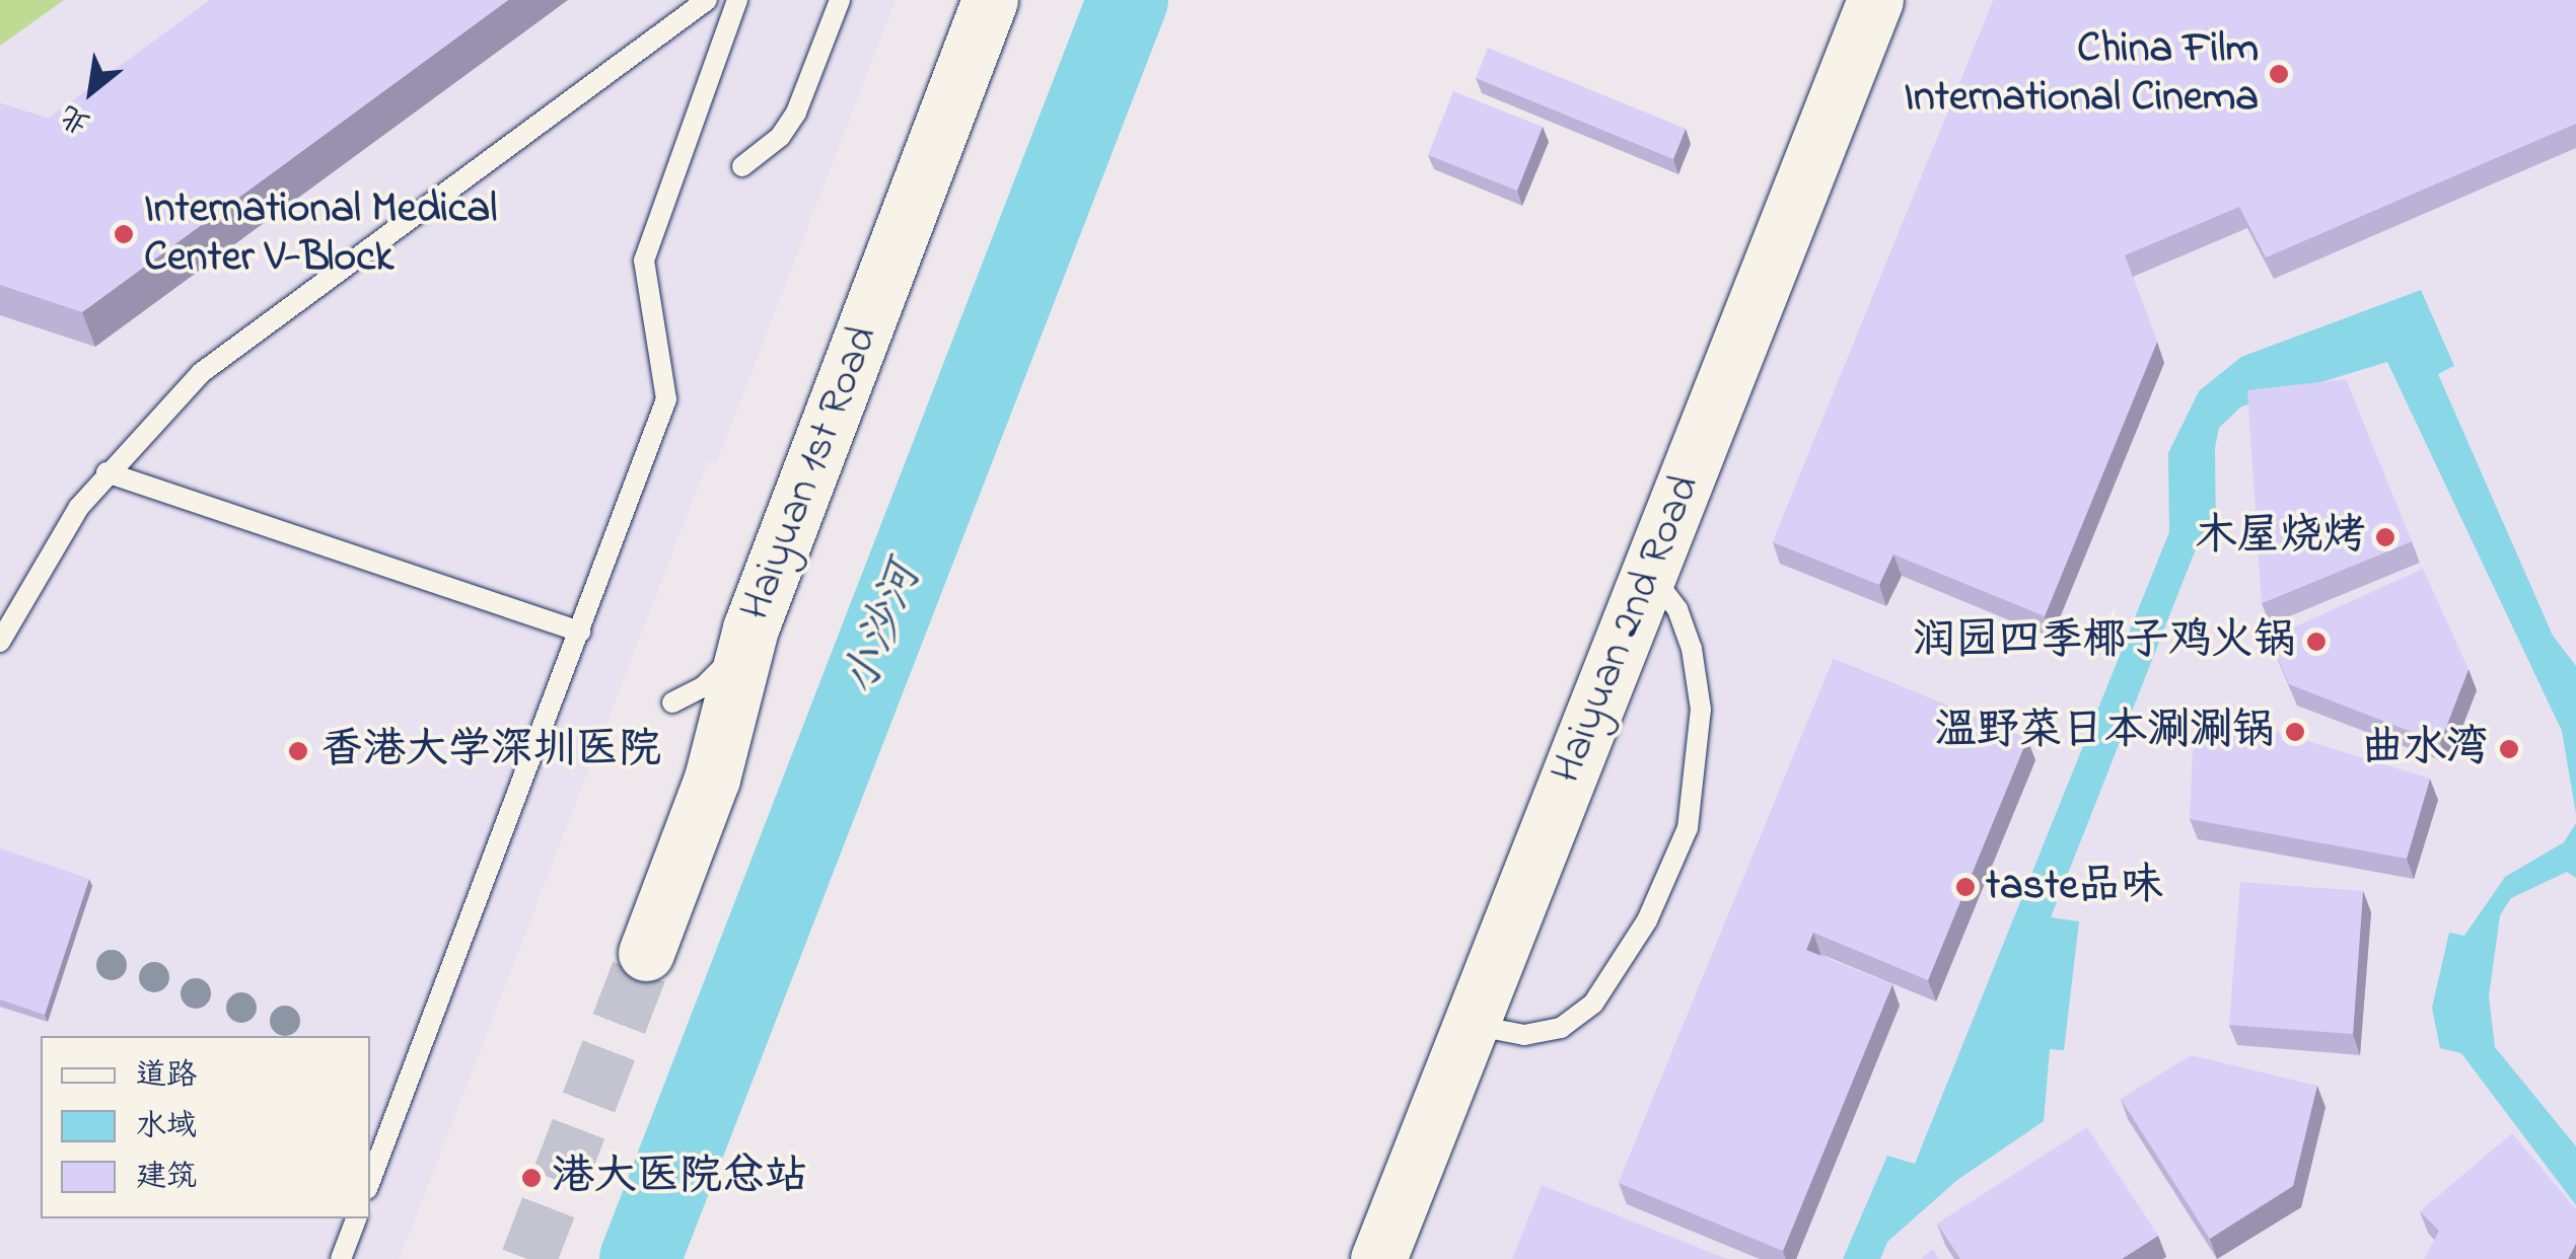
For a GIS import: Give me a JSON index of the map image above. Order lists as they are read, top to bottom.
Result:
{
  "streets": {
    "street": ["Haiyuan 1st Road", "Haiyuan 2nd Road"]
  },
  "water": ["小沙河"],
  "places": [
    "China Film International Cinema",
    "International Medical Center V-Block",
    "木屋烧烤",
    "润园四季椰子鸡火锅",
    "温野菜日本涮涮锅",
    "曲水湾",
    "香港大学深圳医院",
    "taste品味",
    "港大医院总站"
  ],
  "legend": ["道路", "水域", "建筑"],
  "north": "bottom left"
}
